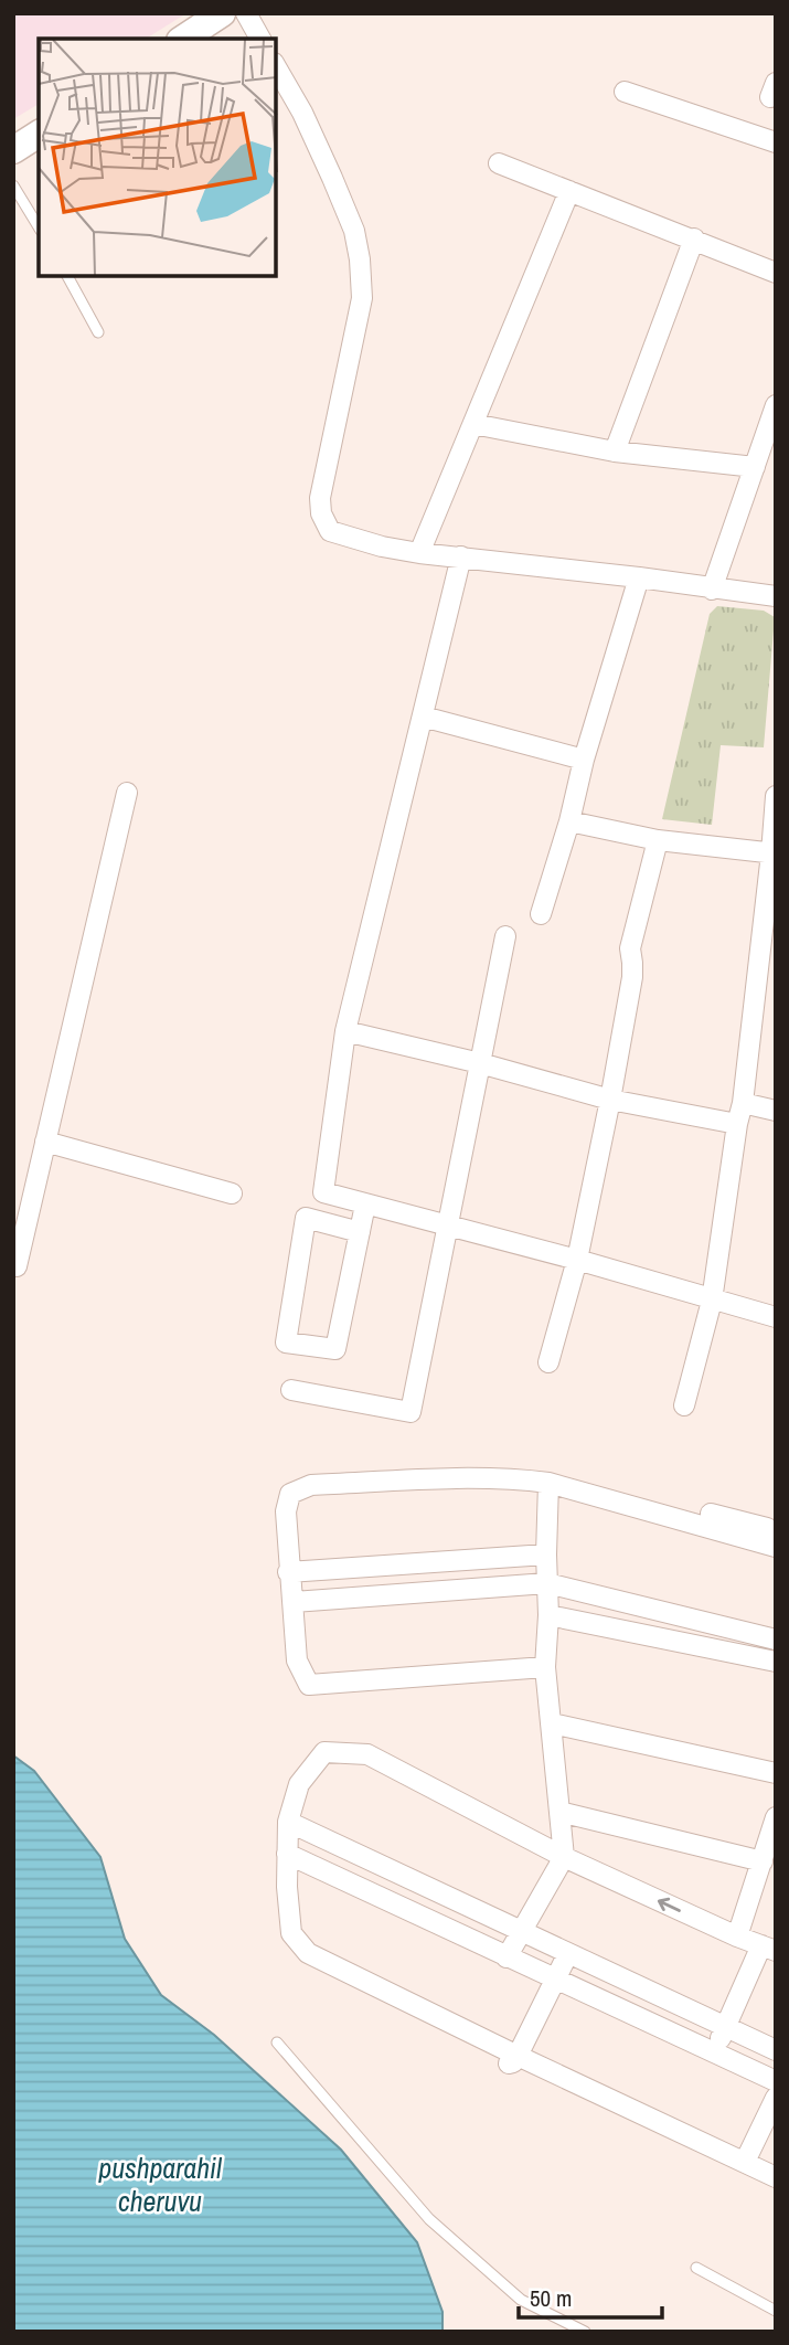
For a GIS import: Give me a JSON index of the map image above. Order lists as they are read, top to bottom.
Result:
{
  "water": ["pushparahil cheruvu"],
  "scale_bar": "50 m"
}
